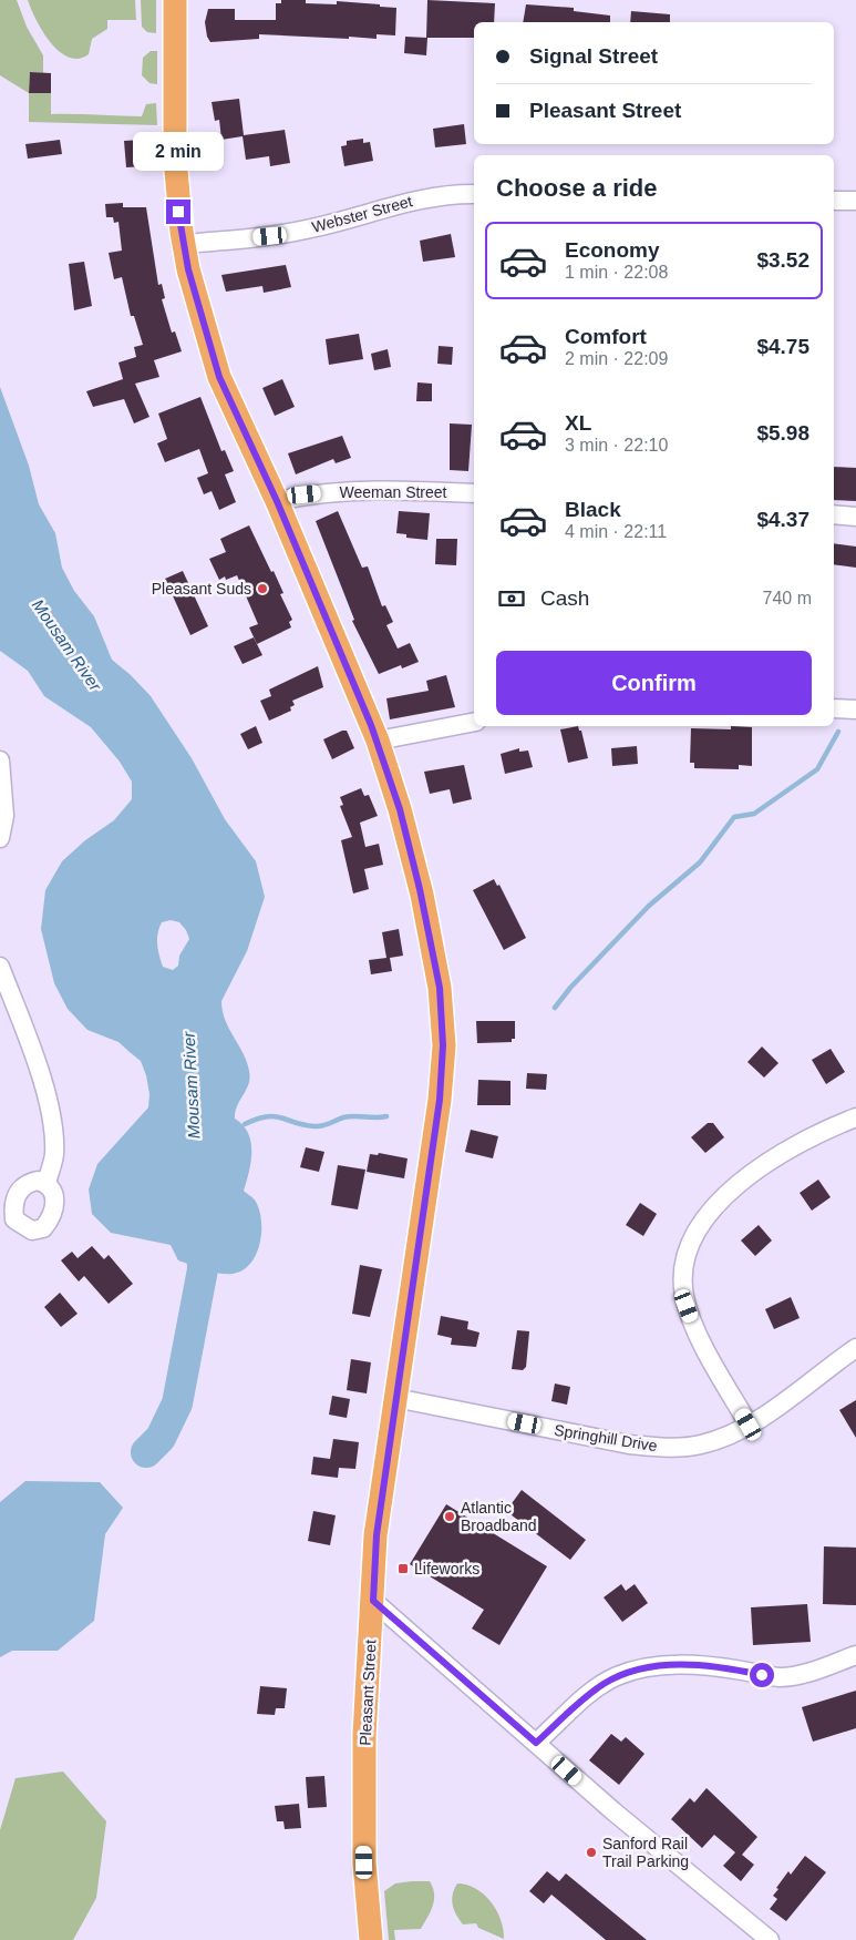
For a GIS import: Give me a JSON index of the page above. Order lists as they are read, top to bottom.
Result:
{
  "streets": {
    "main road": ["Pleasant Street"],
    "street": ["Webster Street", "Weeman Street", "Springhill Drive"]
  },
  "crossings": [
    ["Webster Street", "Pleasant Street"],
    ["Weeman Street", "Pleasant Street"],
    ["Springhill Drive", "Pleasant Street"]
  ],
  "water": ["Mousam River"],
  "places": {
    "other": ["Pleasant Suds", "Atlantic Broadband", "Sanford Rail Trail Parking"],
    "transit": ["Lifeworks"]
  },
  "page": {
    "banner": ["Signal Street", "Pleasant Street"],
    "bubble": "2 min",
    "heading": "Choose a ride",
    "list": [
      {
        "name": "Economy",
        "note": "1 min · 22:08",
        "value": "$3.52"
      },
      {
        "name": "Comfort",
        "note": "2 min · 22:09",
        "value": "$4.75"
      },
      {
        "name": "XL",
        "note": "3 min · 22:10",
        "value": "$5.98"
      },
      {
        "name": "Black",
        "note": "4 min · 22:11",
        "value": "$4.37"
      }
    ],
    "pay": ["Cash", "740 m"],
    "buttons": "Confirm"
  }
}
